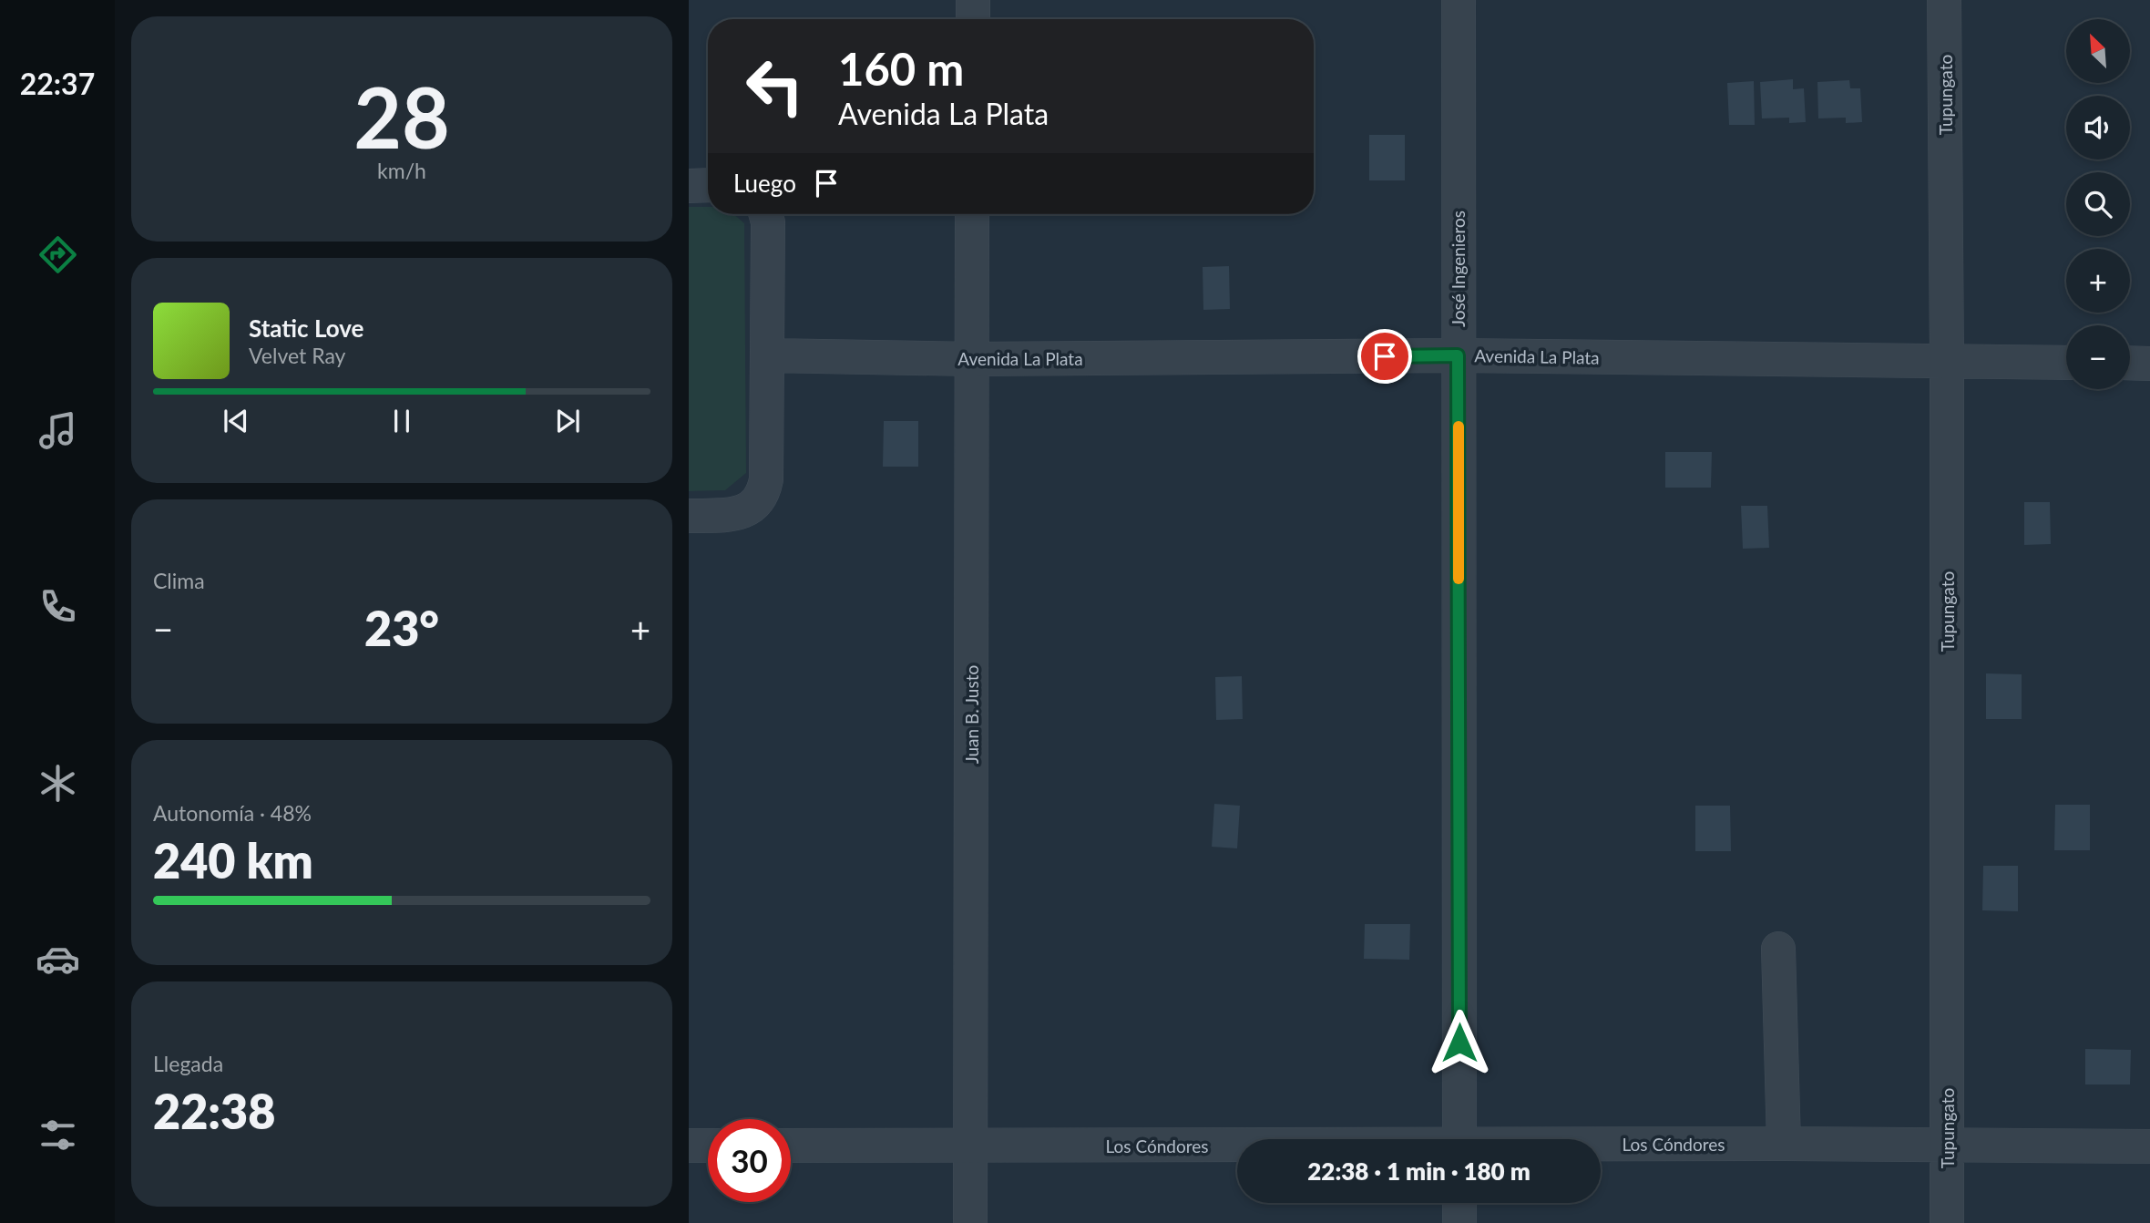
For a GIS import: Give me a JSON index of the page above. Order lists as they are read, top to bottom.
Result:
{
  "streets": {
    "street": [
      "Tupungato",
      "José Ingenieros",
      "Avenida La Plata",
      "Juan B. Justo",
      "Los Cóndores"
    ]
  },
  "crossings": [
    ["Tupungato", "Avenida La Plata"],
    ["Tupungato", "Los Cóndores"],
    ["José Ingenieros", "Avenida La Plata"],
    ["Avenida La Plata", "Juan B. Justo"],
    ["Juan B. Justo", "Los Cóndores"]
  ],
  "north": "top left",
  "page": {
    "tabs": "22:37",
    "tile": [
      ["28", "km/h"],
      "Clima",
      ["Autonomía · 48%", "240 km"],
      ["Llegada", "22:38"]
    ],
    "map_buttons": ["+", "−"],
    "turn": ["160 m", "Avenida La Plata"],
    "then": "Luego",
    "song": ["Static Love", "Velvet Ray"],
    "heat": ["−", "23°", "+"],
    "limit": "30",
    "trip": "22:38 · 1 min · 180 m"
  }
}
